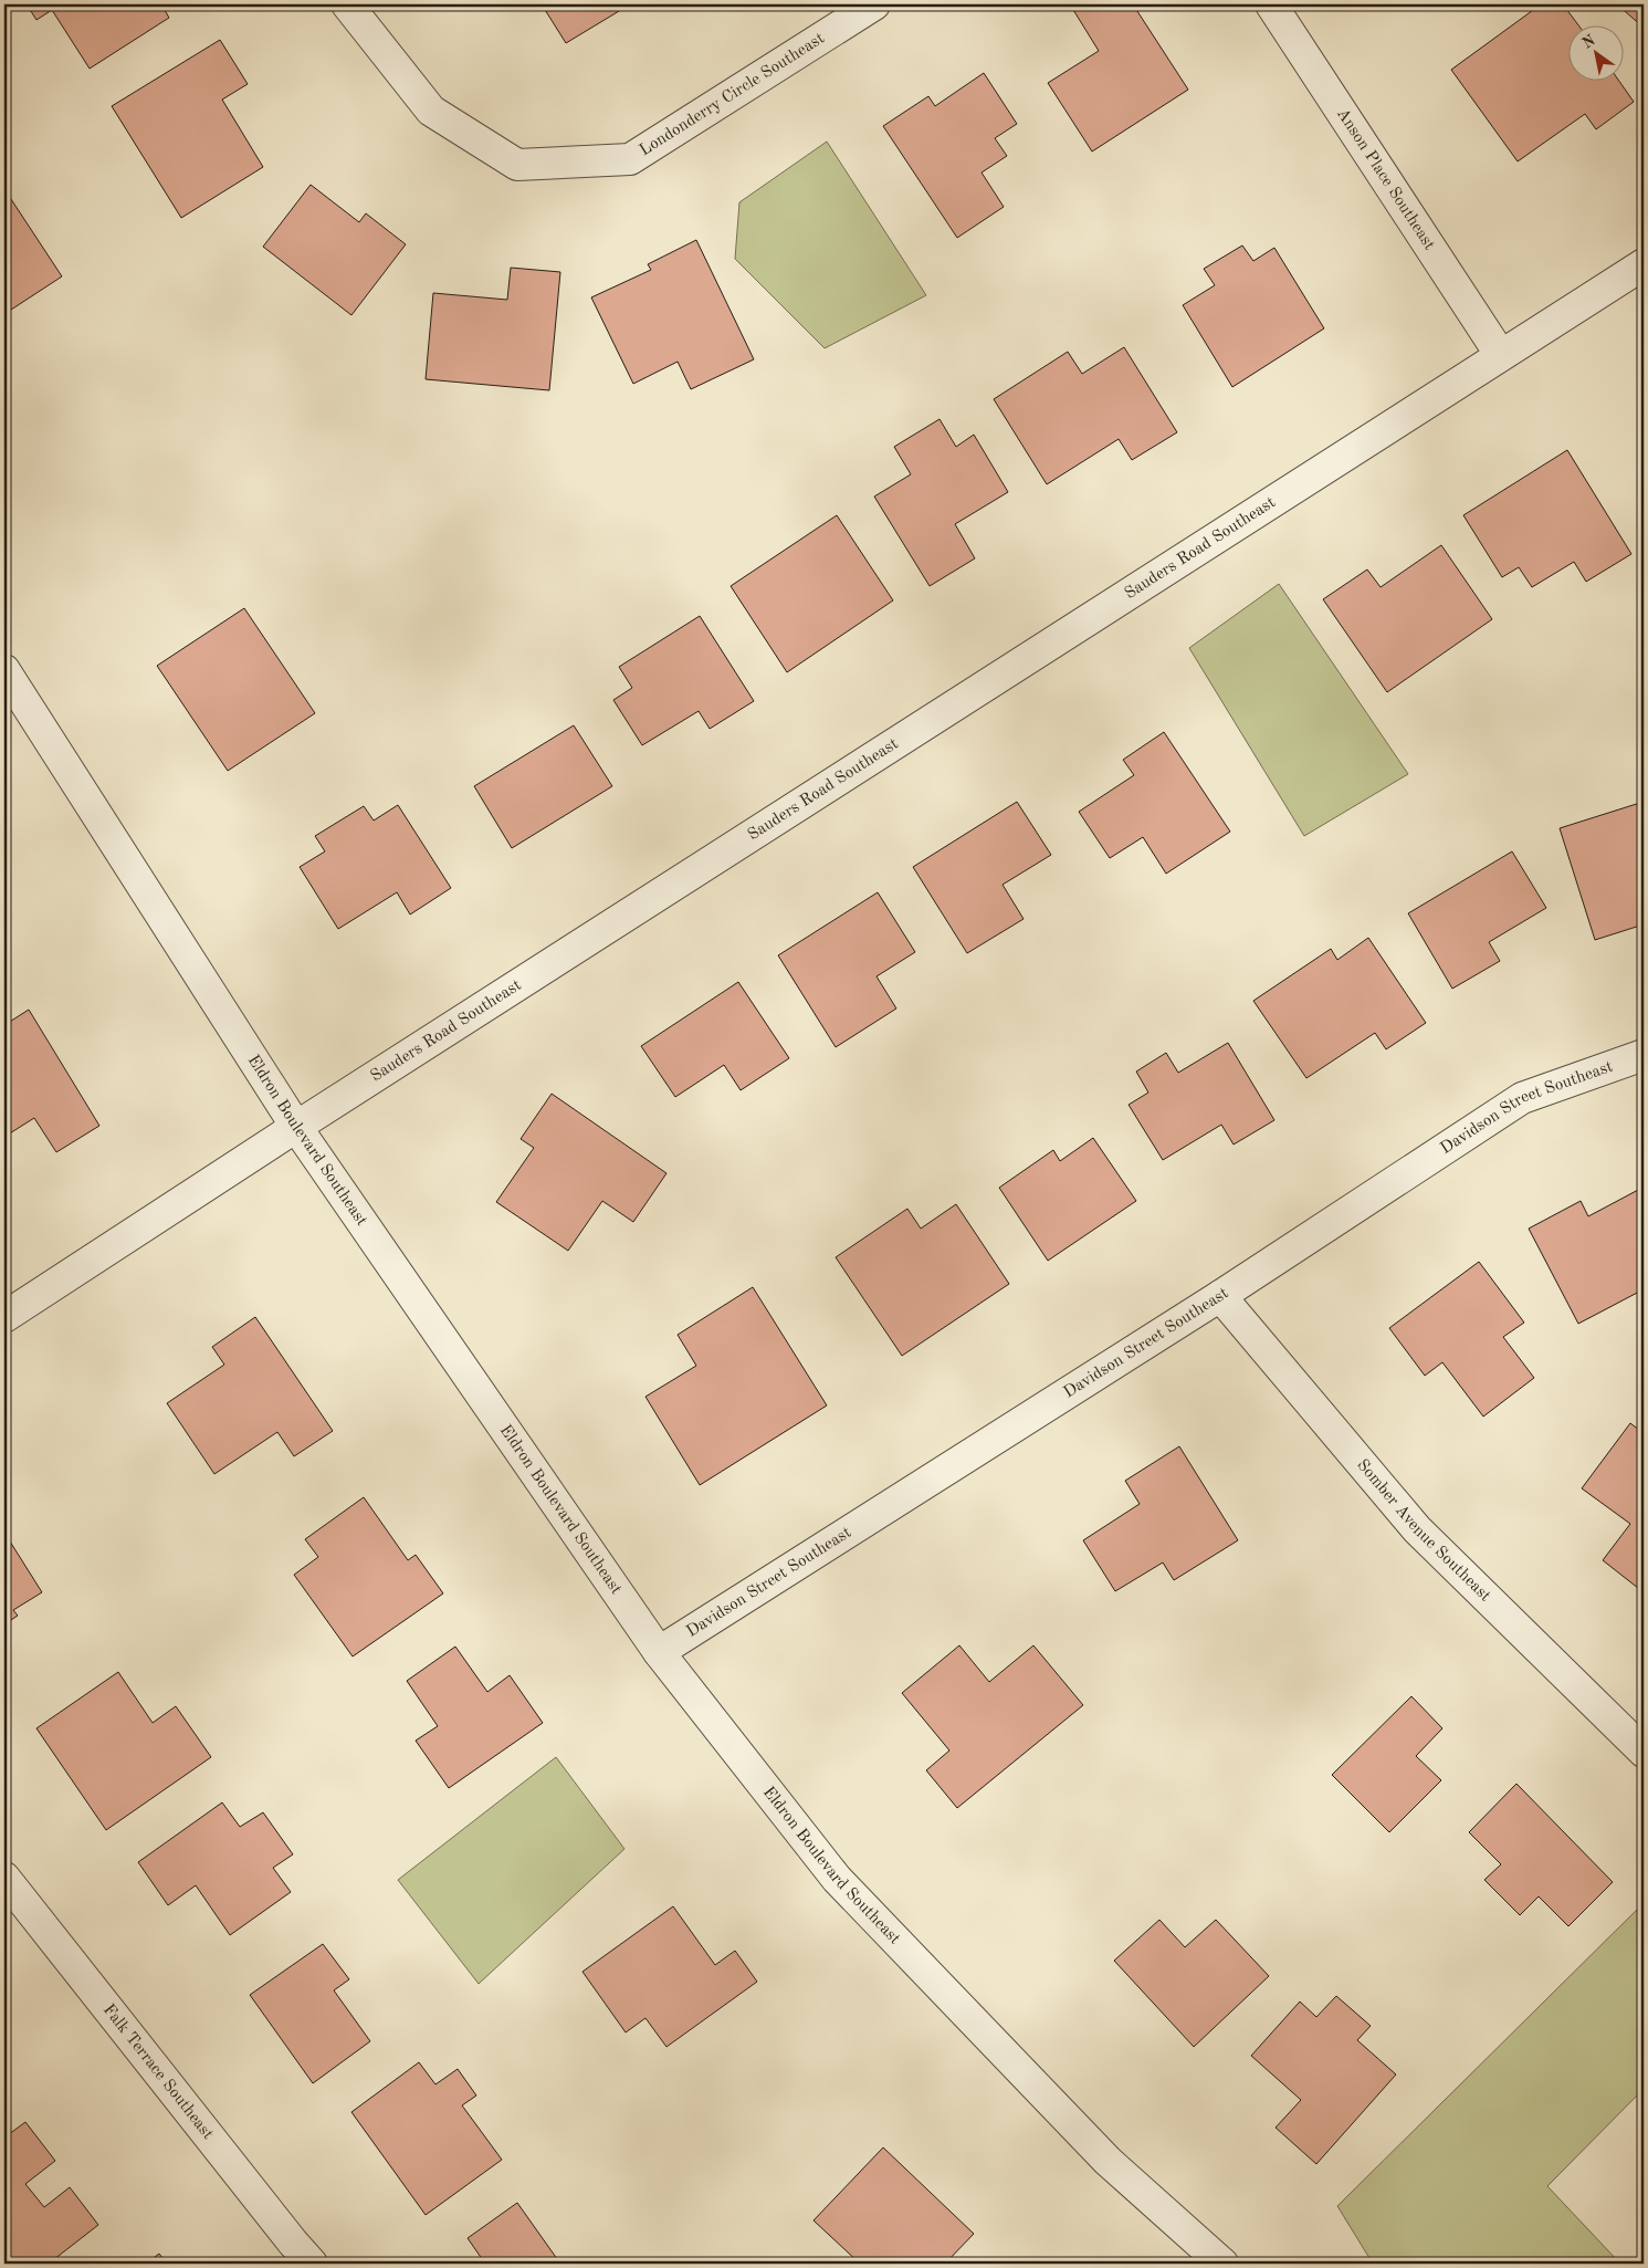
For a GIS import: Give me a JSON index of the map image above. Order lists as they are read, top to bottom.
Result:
{
  "streets": {
    "street": [
      "Londonderry Circle Southeast",
      "Anson Place Southeast",
      "Sauders Road Southeast",
      "Davidson Street Southeast",
      "Eldron Boulevard Southeast",
      "Somber Avenue Southeast",
      "Falk Terrace Southeast"
    ]
  },
  "crossings": [
    ["Anson Place Southeast", "Sauders Road Southeast"],
    ["Sauders Road Southeast", "Eldron Boulevard Southeast"],
    ["Davidson Street Southeast", "Eldron Boulevard Southeast"],
    ["Davidson Street Southeast", "Somber Avenue Southeast"]
  ],
  "north": "top left"
}
